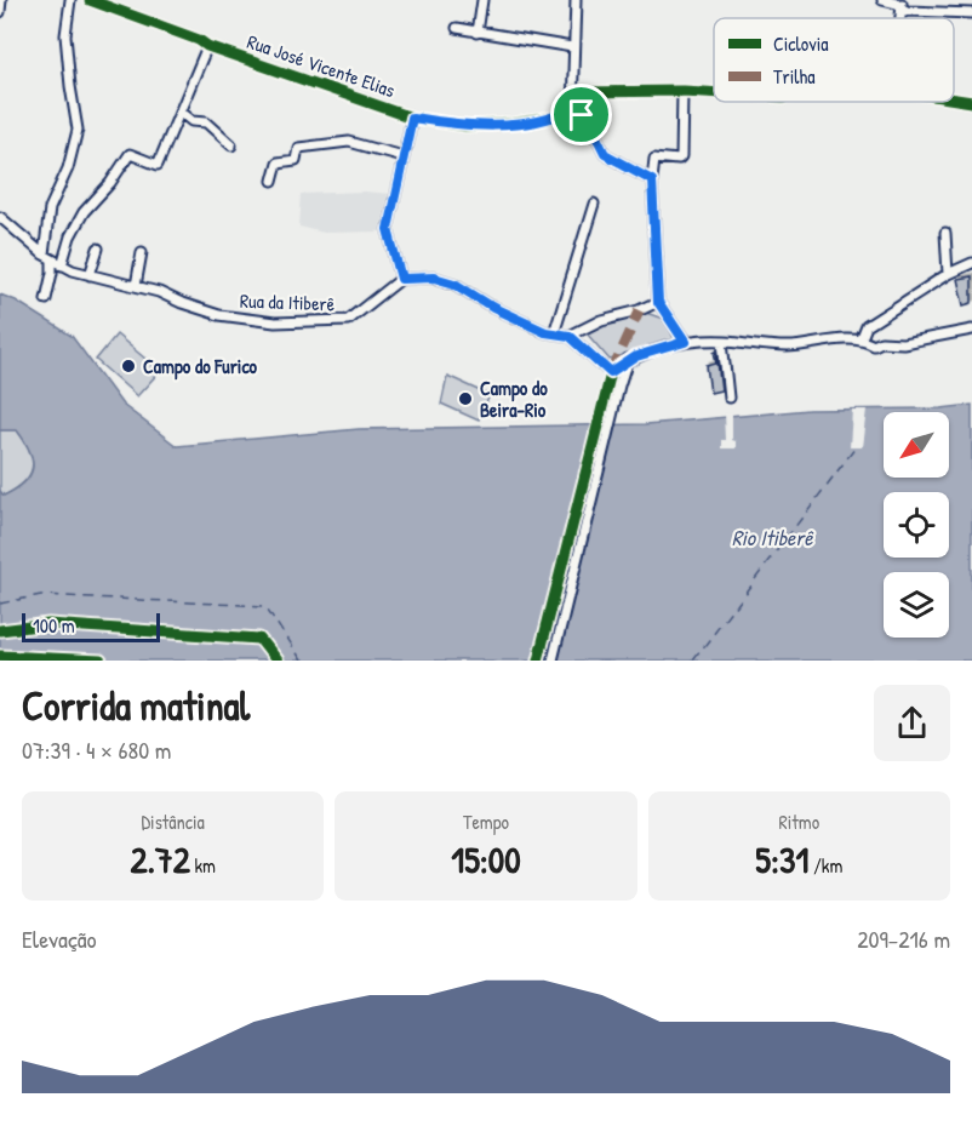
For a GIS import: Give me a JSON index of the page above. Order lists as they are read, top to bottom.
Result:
{
  "streets": {
    "street": ["Rua José Vicente Elias", "Rua da Itiberê"]
  },
  "water": ["Rio Itiberê"],
  "places": ["Campo do Furico", "Campo do Beira-Rio"],
  "legend": ["Ciclovia", "Trilha"],
  "scale_bar": "100 m",
  "north": "bottom left",
  "page": {
    "scale": "100 m",
    "heading": ["Corrida matinal", "07:39 · 4 × 680 m"],
    "stats": [
      ["Distância", "2.72 km"],
      ["Tempo", "15:00"],
      ["Ritmo", "5:31 /km"]
    ],
    "chart": ["Elevação", "209–216 m"]
  }
}
